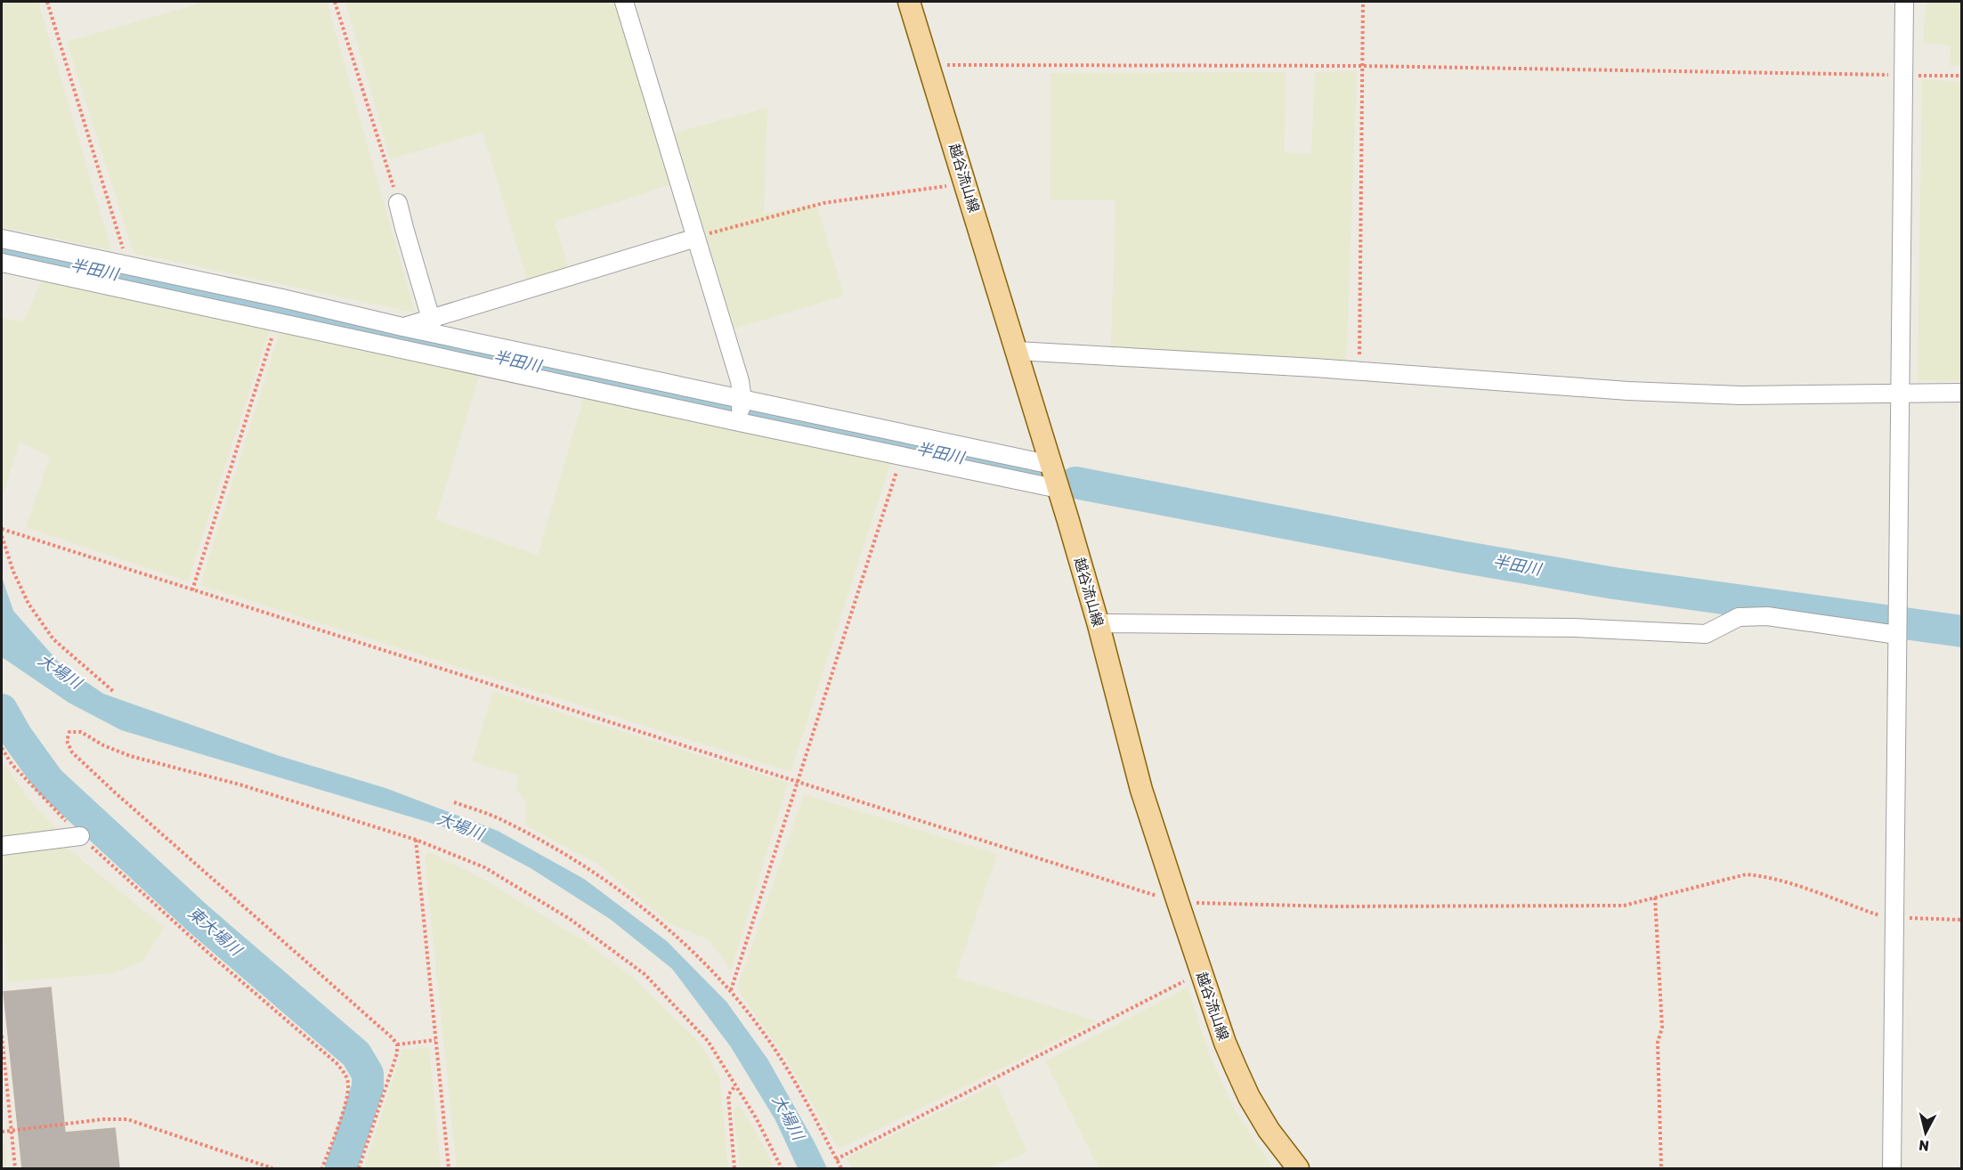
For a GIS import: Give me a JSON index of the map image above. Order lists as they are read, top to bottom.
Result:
{
  "streets": {
    "main road": ["越谷流山線"]
  },
  "water": ["半田川", "大場川", "東大場川"],
  "north": "bottom"
}
